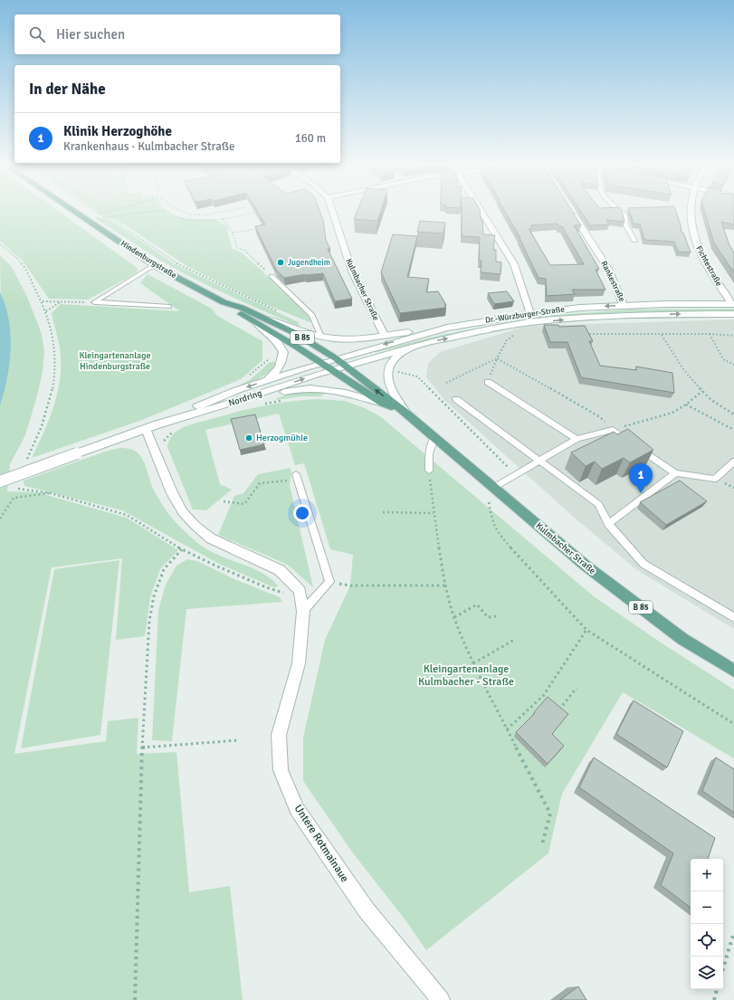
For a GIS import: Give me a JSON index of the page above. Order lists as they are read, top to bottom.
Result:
{
  "streets": {
    "main road": ["Hindenburgstraße", "Kulmbacher Straße", "B 85"],
    "street": [
      "Fichtestraße",
      "Rankestraße",
      "Dr.-Würzburger-Straße",
      "Nordring",
      "Untere Rotmainaue"
    ]
  },
  "crossings": [
    ["Hindenburgstraße", "Kulmbacher Straße"],
    ["Hindenburgstraße", "Dr.-Würzburger-Straße"],
    ["Hindenburgstraße", "Nordring"],
    ["Fichtestraße", "Dr.-Würzburger-Straße"],
    ["Rankestraße", "Dr.-Würzburger-Straße"],
    ["Kulmbacher Straße", "Dr.-Würzburger-Straße"],
    ["Kulmbacher Straße", "Nordring"],
    ["Dr.-Würzburger-Straße", "Nordring"]
  ],
  "parks": ["Kleingartenanlage Hindenburgstraße", "Kleingartenanlage Kulmbacher - Straße"],
  "places": ["Jugendheim", "Herzogmühle"],
  "page": {
    "search": "Hier suchen",
    "heading": "In der Nähe",
    "list": [
      {
        "mark": "1",
        "name": "Klinik Herzoghöhe",
        "note": "Krankenhaus · Kulmbacher Straße",
        "value": "160 m"
      }
    ],
    "pins": "1",
    "map_buttons": ["+", "−"]
  }
}
